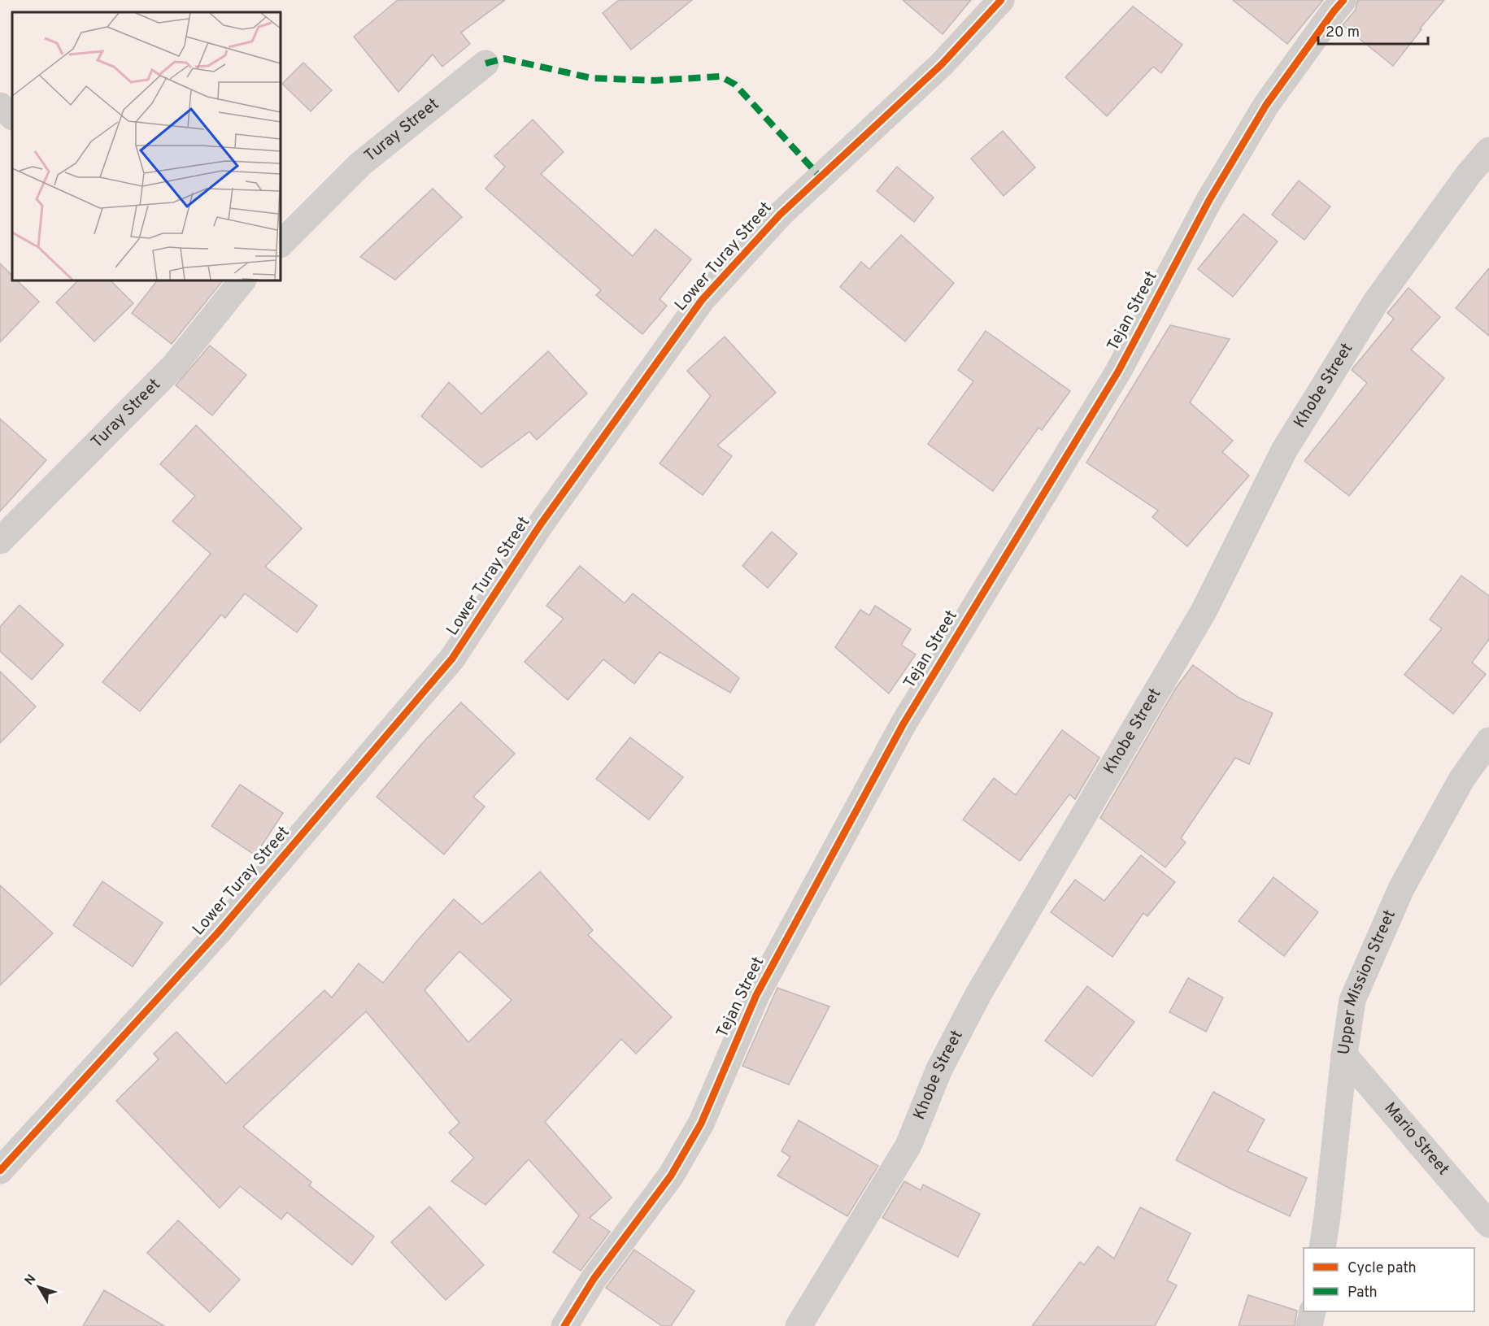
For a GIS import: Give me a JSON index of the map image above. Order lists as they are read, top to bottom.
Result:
{
  "streets": {
    "street": [
      "Turay Street",
      "Lower Turay Street",
      "Tejan Street",
      "Khobe Street",
      "Upper Mission Street",
      "Mario Street"
    ]
  },
  "crossings": [
    ["Upper Mission Street", "Mario Street"]
  ],
  "legend": ["Cycle path", "Path"],
  "scale_bar": "20 m",
  "north": "top left"
}
